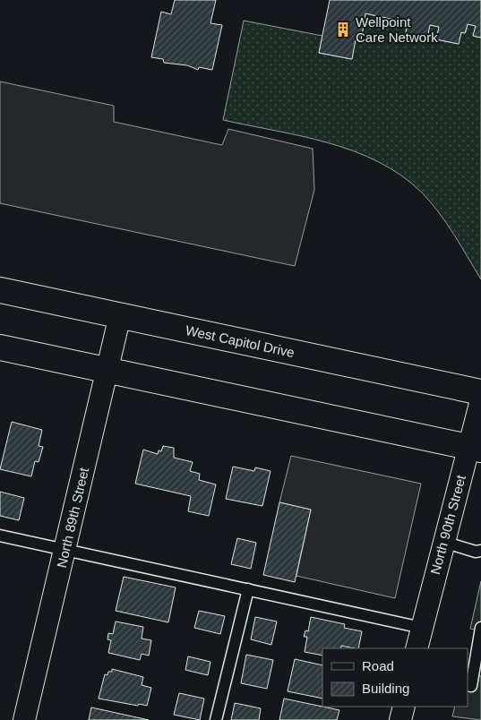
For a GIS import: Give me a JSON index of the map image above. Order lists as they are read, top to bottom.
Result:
{
  "streets": {
    "main road": ["West Capitol Drive"],
    "street": ["North 89th Street", "North 90th Street"]
  },
  "crossings": [
    ["West Capitol Drive", "North 89th Street"]
  ],
  "places": {
    "building": ["Wellpoint Care Network"]
  },
  "legend": ["Road", "Building"]
}
